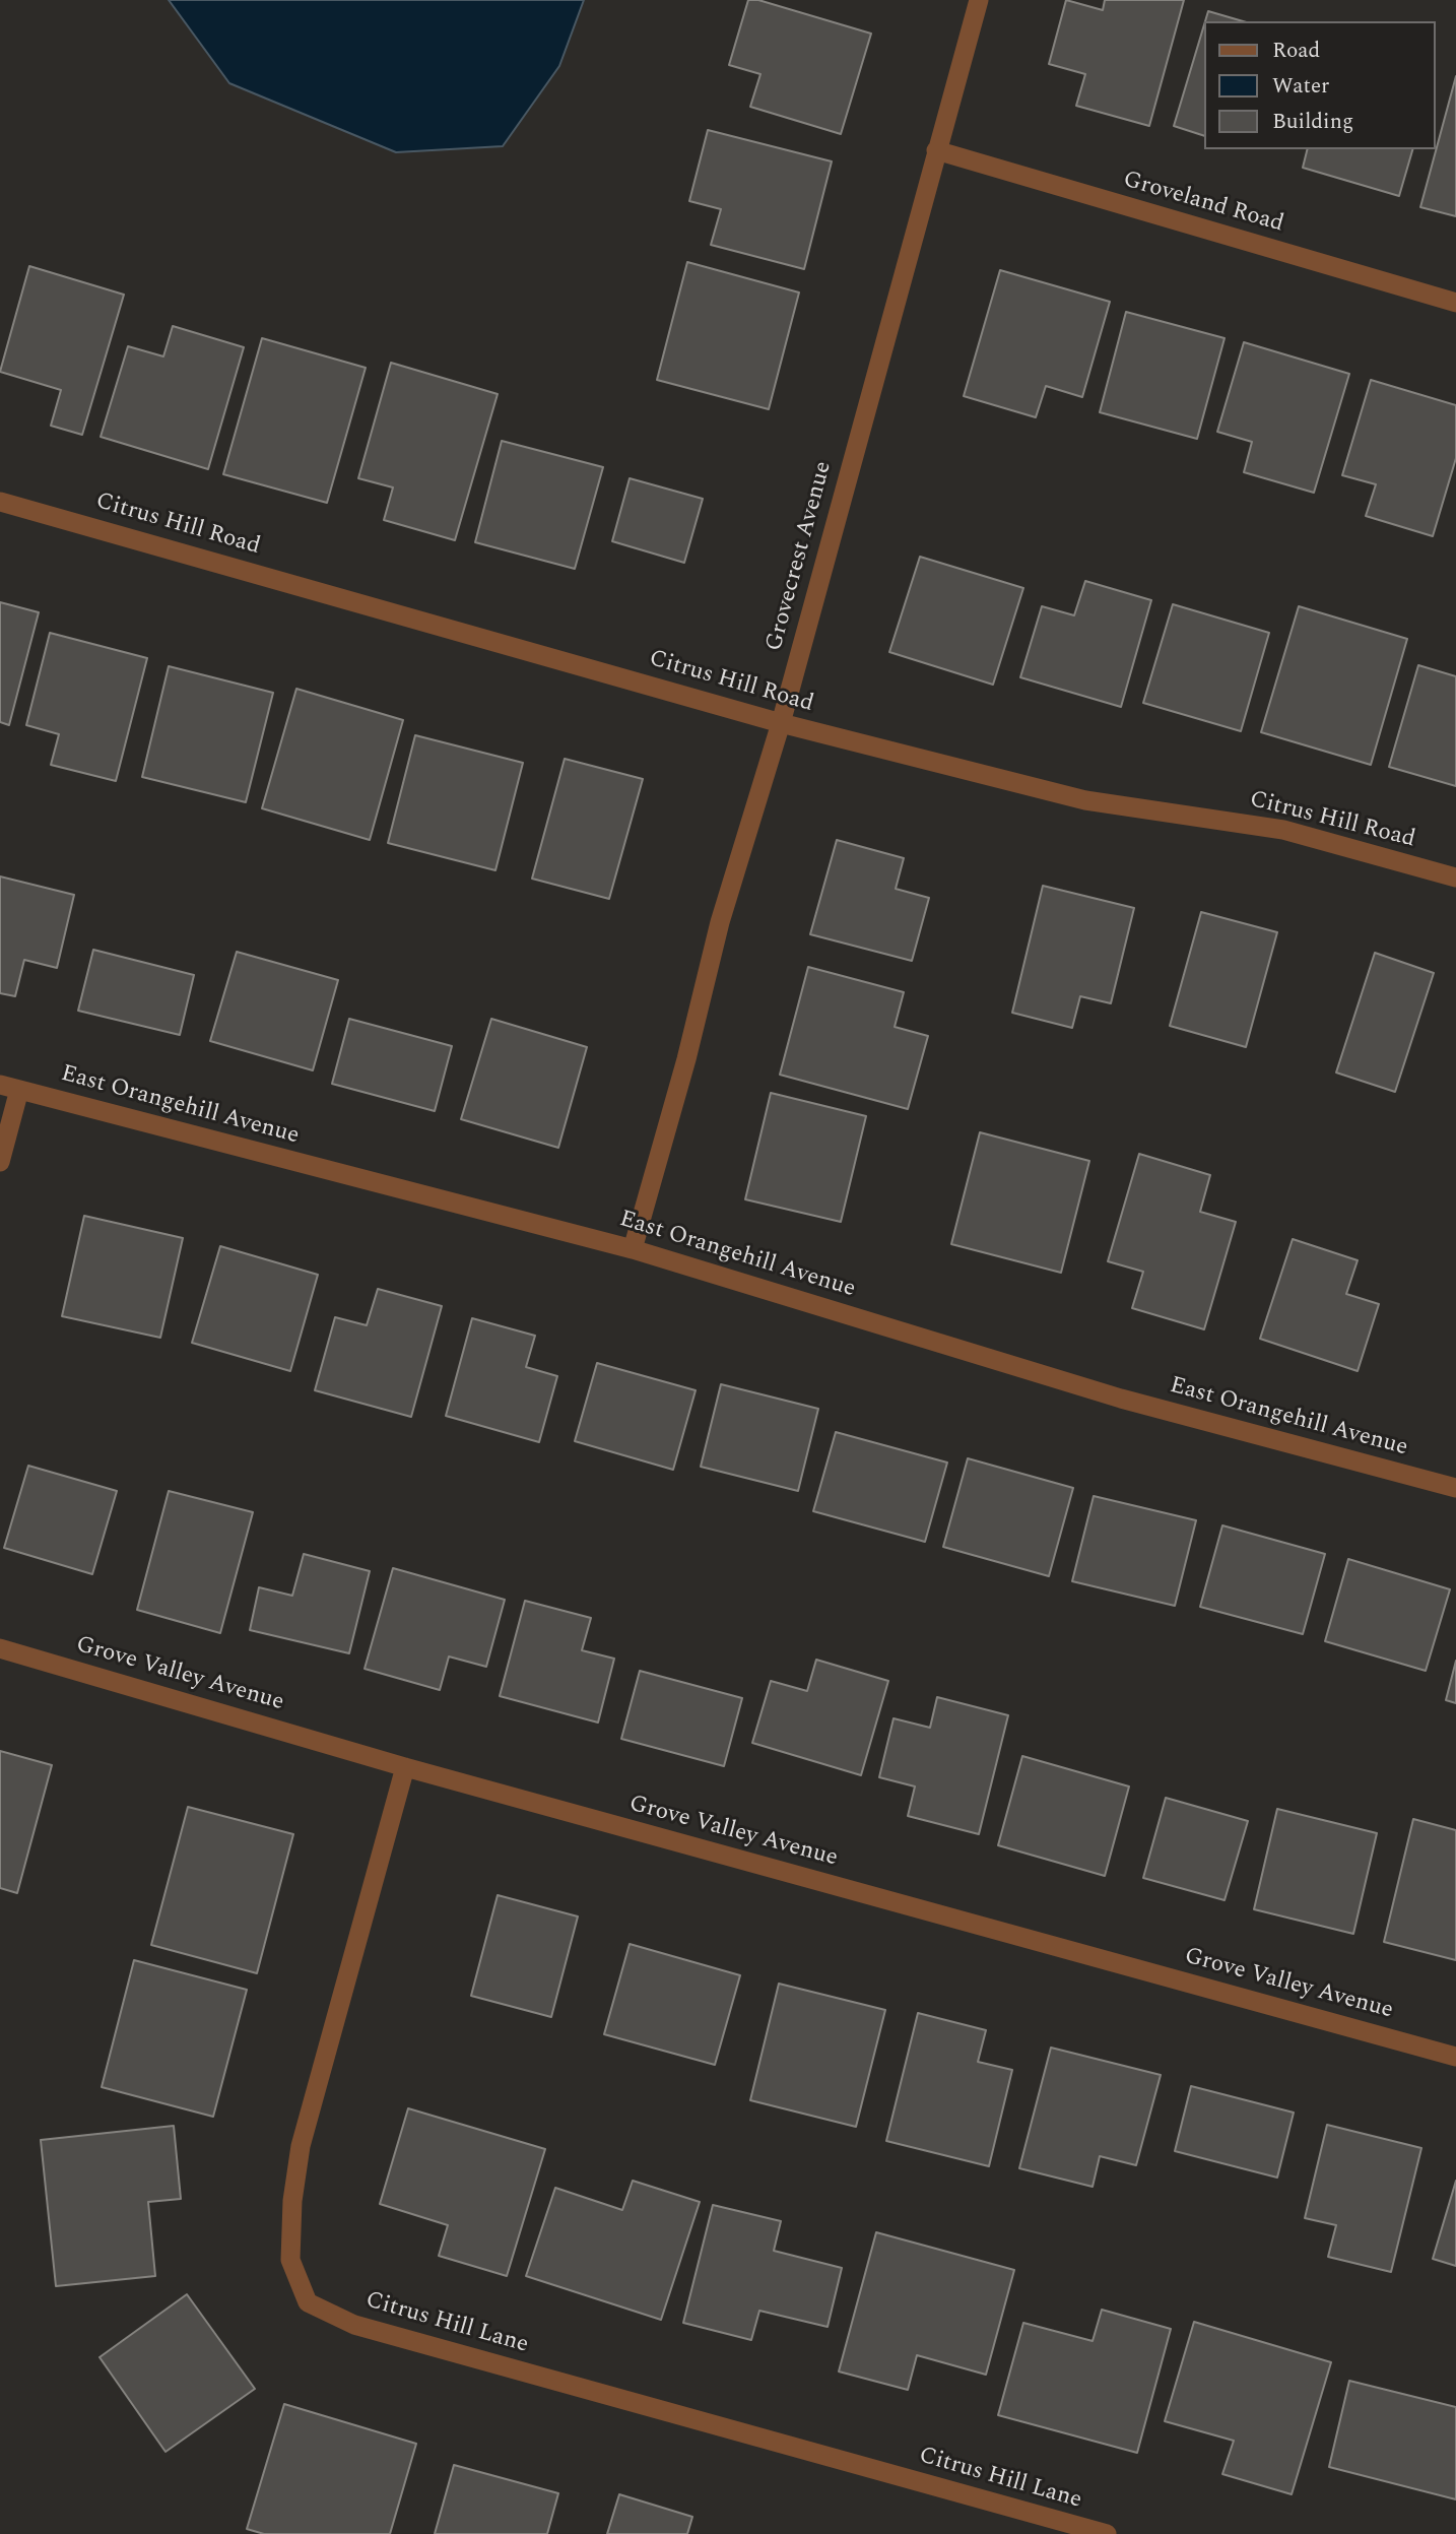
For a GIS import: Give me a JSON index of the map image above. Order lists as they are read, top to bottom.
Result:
{
  "streets": {
    "street": [
      "Groveland Road",
      "Citrus Hill Road",
      "Grovecrest Avenue",
      "East Orangehill Avenue",
      "Grove Valley Avenue",
      "Citrus Hill Lane"
    ]
  },
  "crossings": [
    ["Groveland Road", "Grovecrest Avenue"],
    ["Citrus Hill Road", "Grovecrest Avenue"],
    ["Grovecrest Avenue", "East Orangehill Avenue"],
    ["Grove Valley Avenue", "Citrus Hill Lane"]
  ],
  "legend": ["Road", "Water", "Building"]
}
